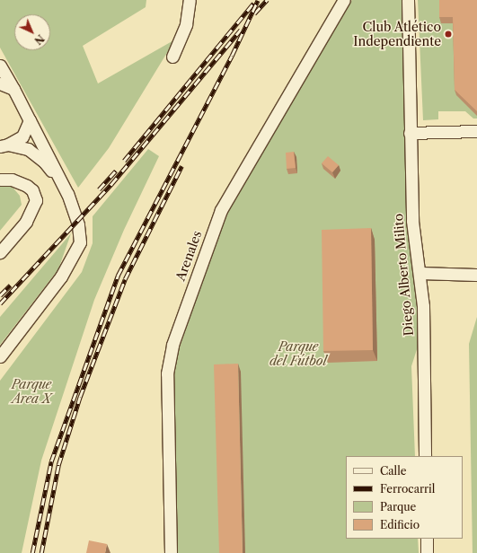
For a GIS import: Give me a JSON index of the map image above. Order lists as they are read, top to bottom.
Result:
{
  "streets": {
    "street": ["Arenales", "Diego Alberto Milito"]
  },
  "parks": ["Parque del Fútbol", "Parque Area X"],
  "places": ["Club Atlético Independiente"],
  "legend": [
    "Calle",
    "Ferrocarril",
    "Parque",
    "Edificio"
  ],
  "north": "bottom right"
}
